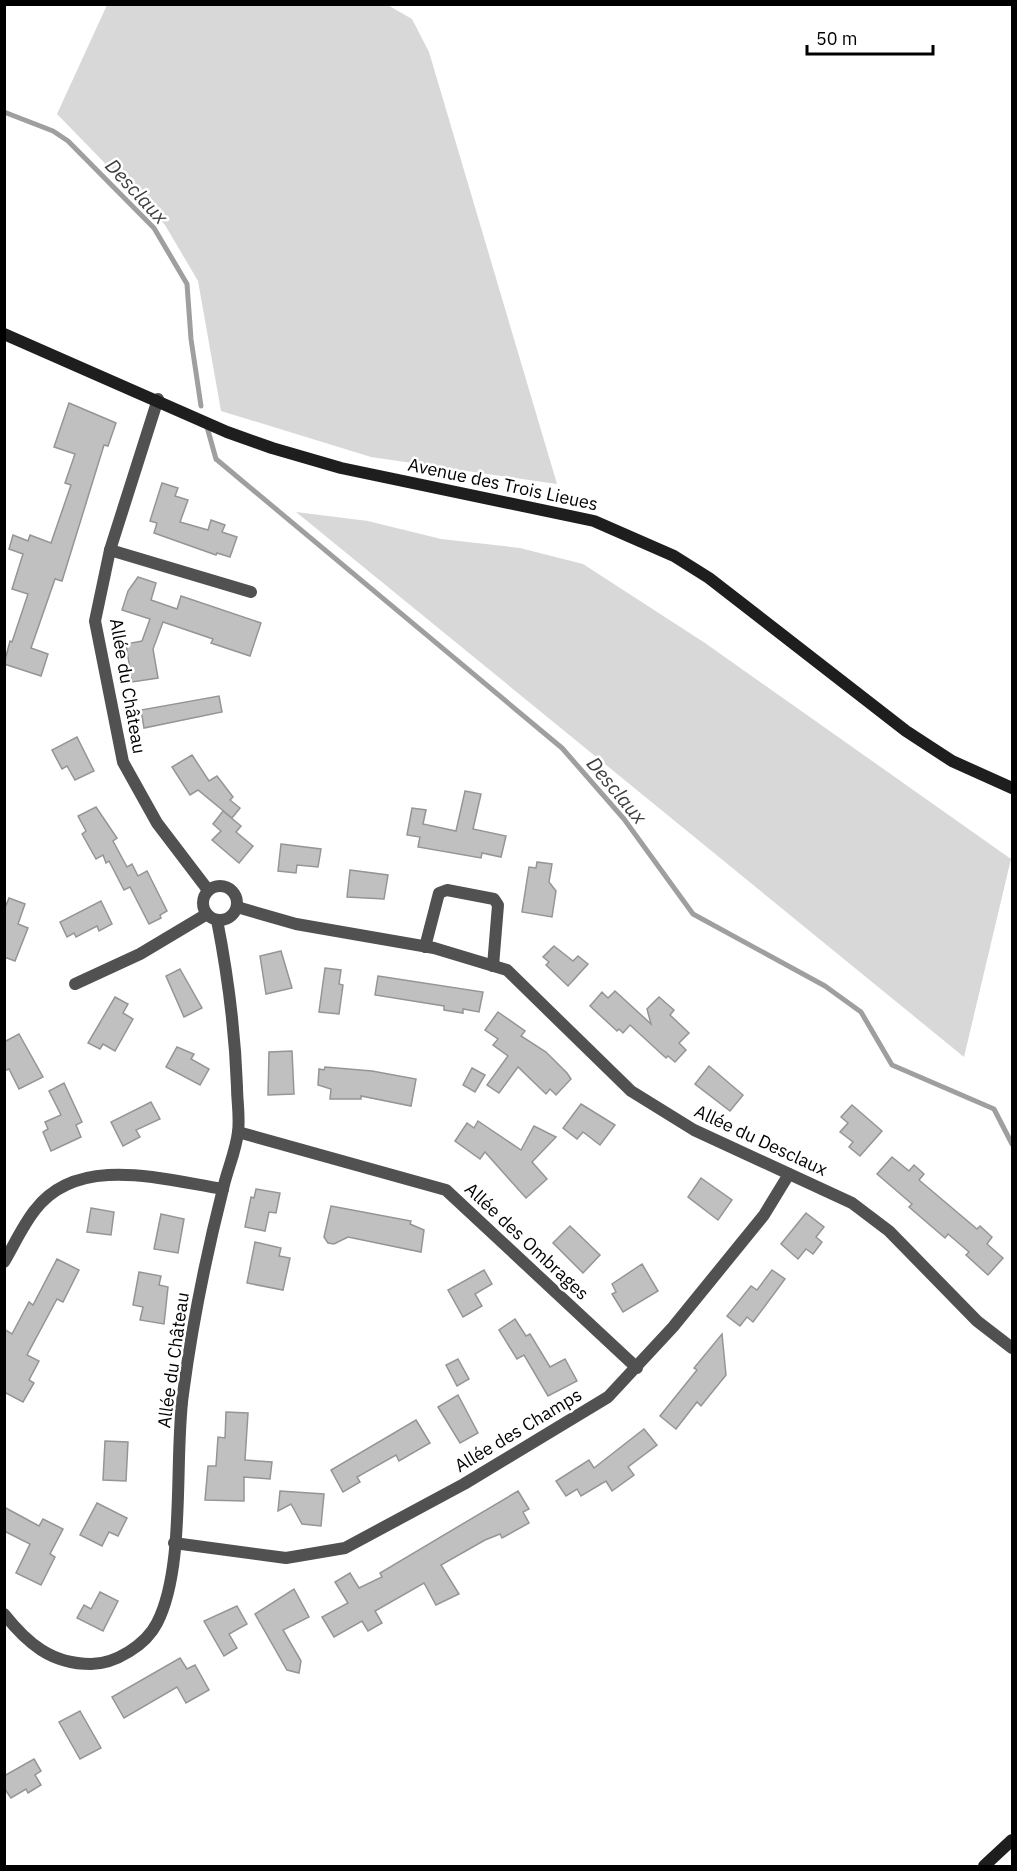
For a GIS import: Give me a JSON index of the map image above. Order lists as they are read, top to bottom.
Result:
{
  "streets": {
    "main road": ["Avenue des Trois Lieues"],
    "street": [
      "Allée du Château",
      "Allée du Desclaux",
      "Allée des Ombrages",
      "Allée des Champs"
    ]
  },
  "crossings": [
    ["Avenue des Trois Lieues", "Allée du Château"],
    ["Allée du Château", "Allée du Desclaux"],
    ["Allée du Château", "Allée des Ombrages"],
    ["Allée du Château", "Allée des Champs"],
    ["Allée du Desclaux", "Allée des Champs"],
    ["Allée des Ombrages", "Allée des Champs"]
  ],
  "water": ["Desclaux"],
  "scale_bar": "50 m"
}
